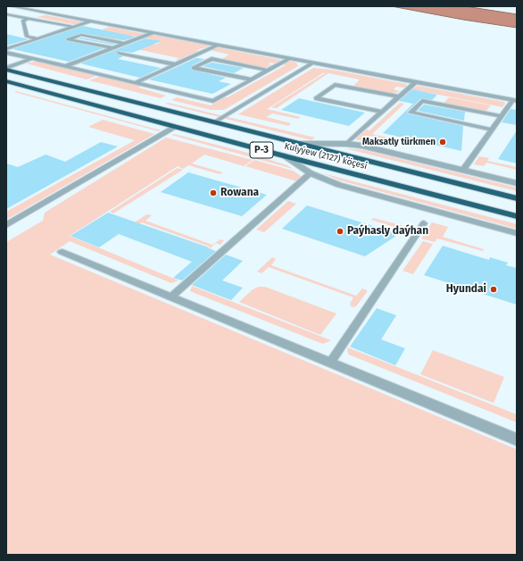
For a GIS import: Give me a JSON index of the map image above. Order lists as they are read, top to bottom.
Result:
{
  "streets": {
    "highway": ["P-3", "Kulyýew (2127) köçesi"]
  },
  "places": [
    "Maksatly türkmen",
    "Rowana",
    "Paýhasly daýhan",
    "Hyundai"
  ]
}
